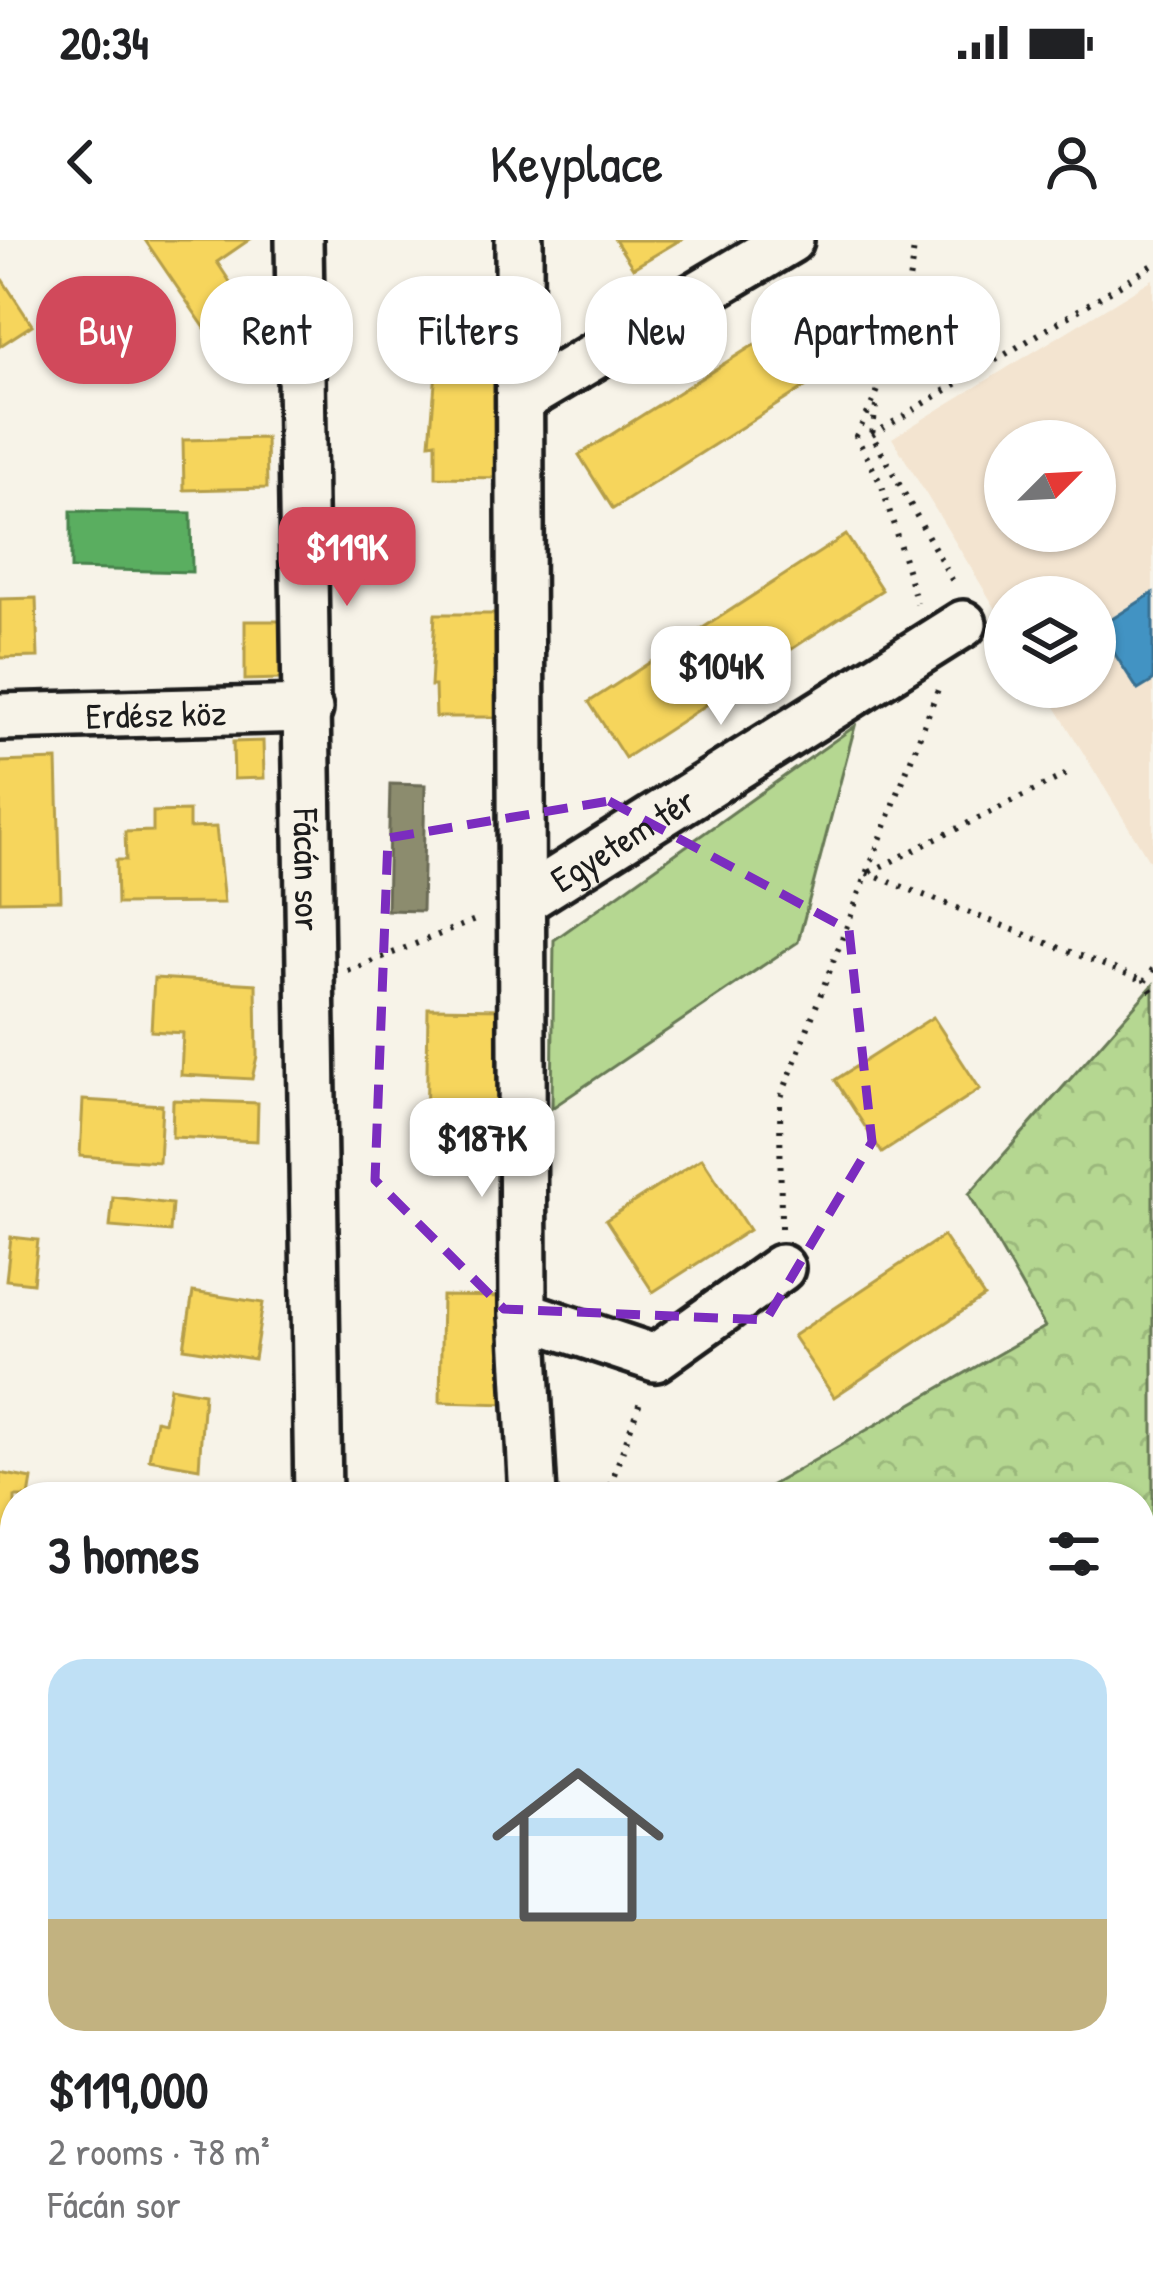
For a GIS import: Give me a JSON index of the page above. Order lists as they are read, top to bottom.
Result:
{
  "streets": {
    "street": ["Erdész köz", "Egyetem tér", "Fácán sor"]
  },
  "crossings": [
    ["Erdész köz", "Fácán sor"]
  ],
  "north": "top right",
  "page": {
    "status": "20:34",
    "header": "Keyplace",
    "chip": [
      "Buy",
      "Rent",
      "Filters",
      "New",
      "Apartment"
    ],
    "price": ["$119K", "$104K", "$187K"],
    "heading": "3 homes",
    "list": [
      {
        "name": "$119,000",
        "note": "2 rooms · 78 m² · Fácán sor"
      }
    ]
  }
}
